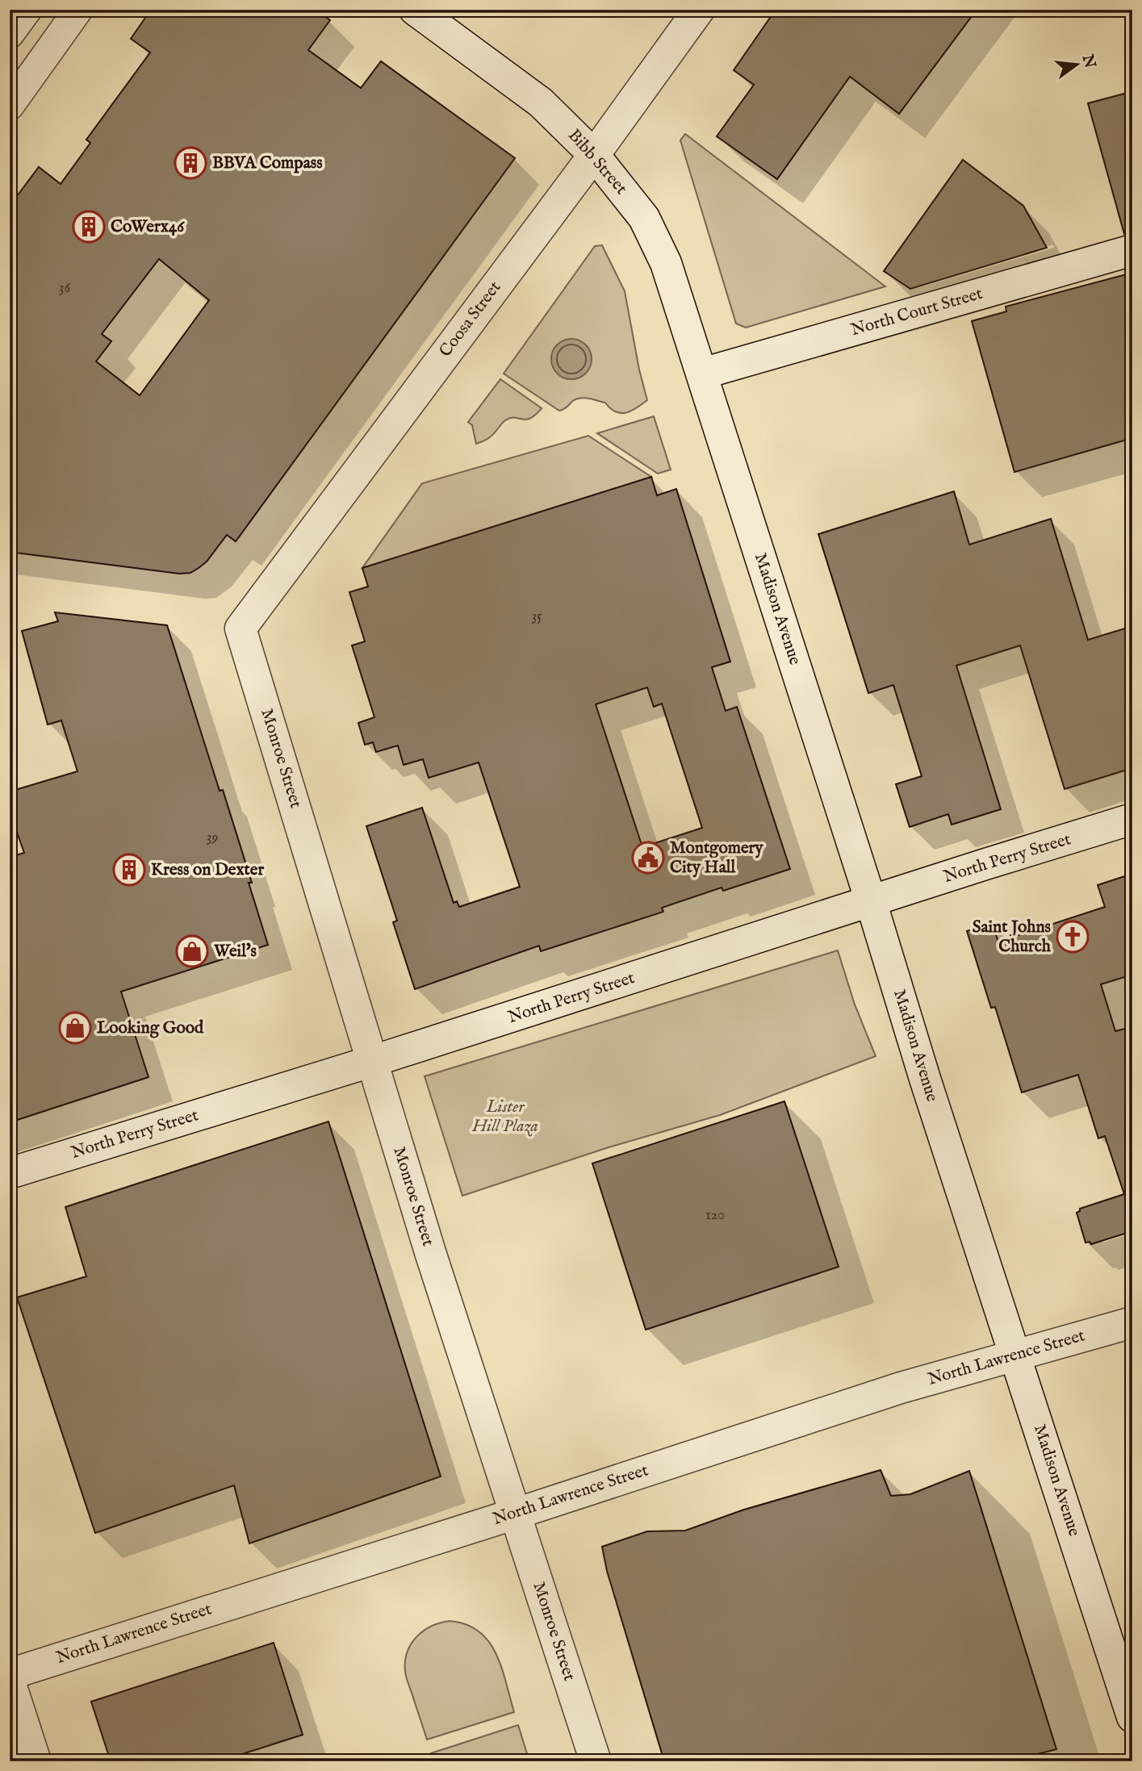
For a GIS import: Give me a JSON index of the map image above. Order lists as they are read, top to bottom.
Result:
{
  "streets": {
    "main road": [
      "Bibb Street",
      "North Court Street",
      "Coosa Street",
      "Madison Avenue",
      "Monroe Street",
      "North Perry Street",
      "North Lawrence Street"
    ]
  },
  "crossings": [
    ["Bibb Street", "North Court Street"],
    ["Bibb Street", "Coosa Street"],
    ["Bibb Street", "Madison Avenue"],
    ["North Court Street", "Madison Avenue"],
    ["Coosa Street", "Monroe Street"],
    ["Madison Avenue", "North Perry Street"],
    ["Madison Avenue", "North Lawrence Street"],
    ["Monroe Street", "North Perry Street"],
    ["Monroe Street", "North Lawrence Street"]
  ],
  "parks": ["Lister Hill Plaza"],
  "places": {
    "building": ["BBVA Compass", "CoWerx46", "Kress on Dexter"],
    "public building": ["Montgomery City Hall"],
    "church": ["Saint Johns Church"],
    "shop": ["Weil's", "Looking Good"]
  },
  "house_numbers": [
    "36",
    "35",
    "39",
    "120"
  ],
  "north": "right"
}
